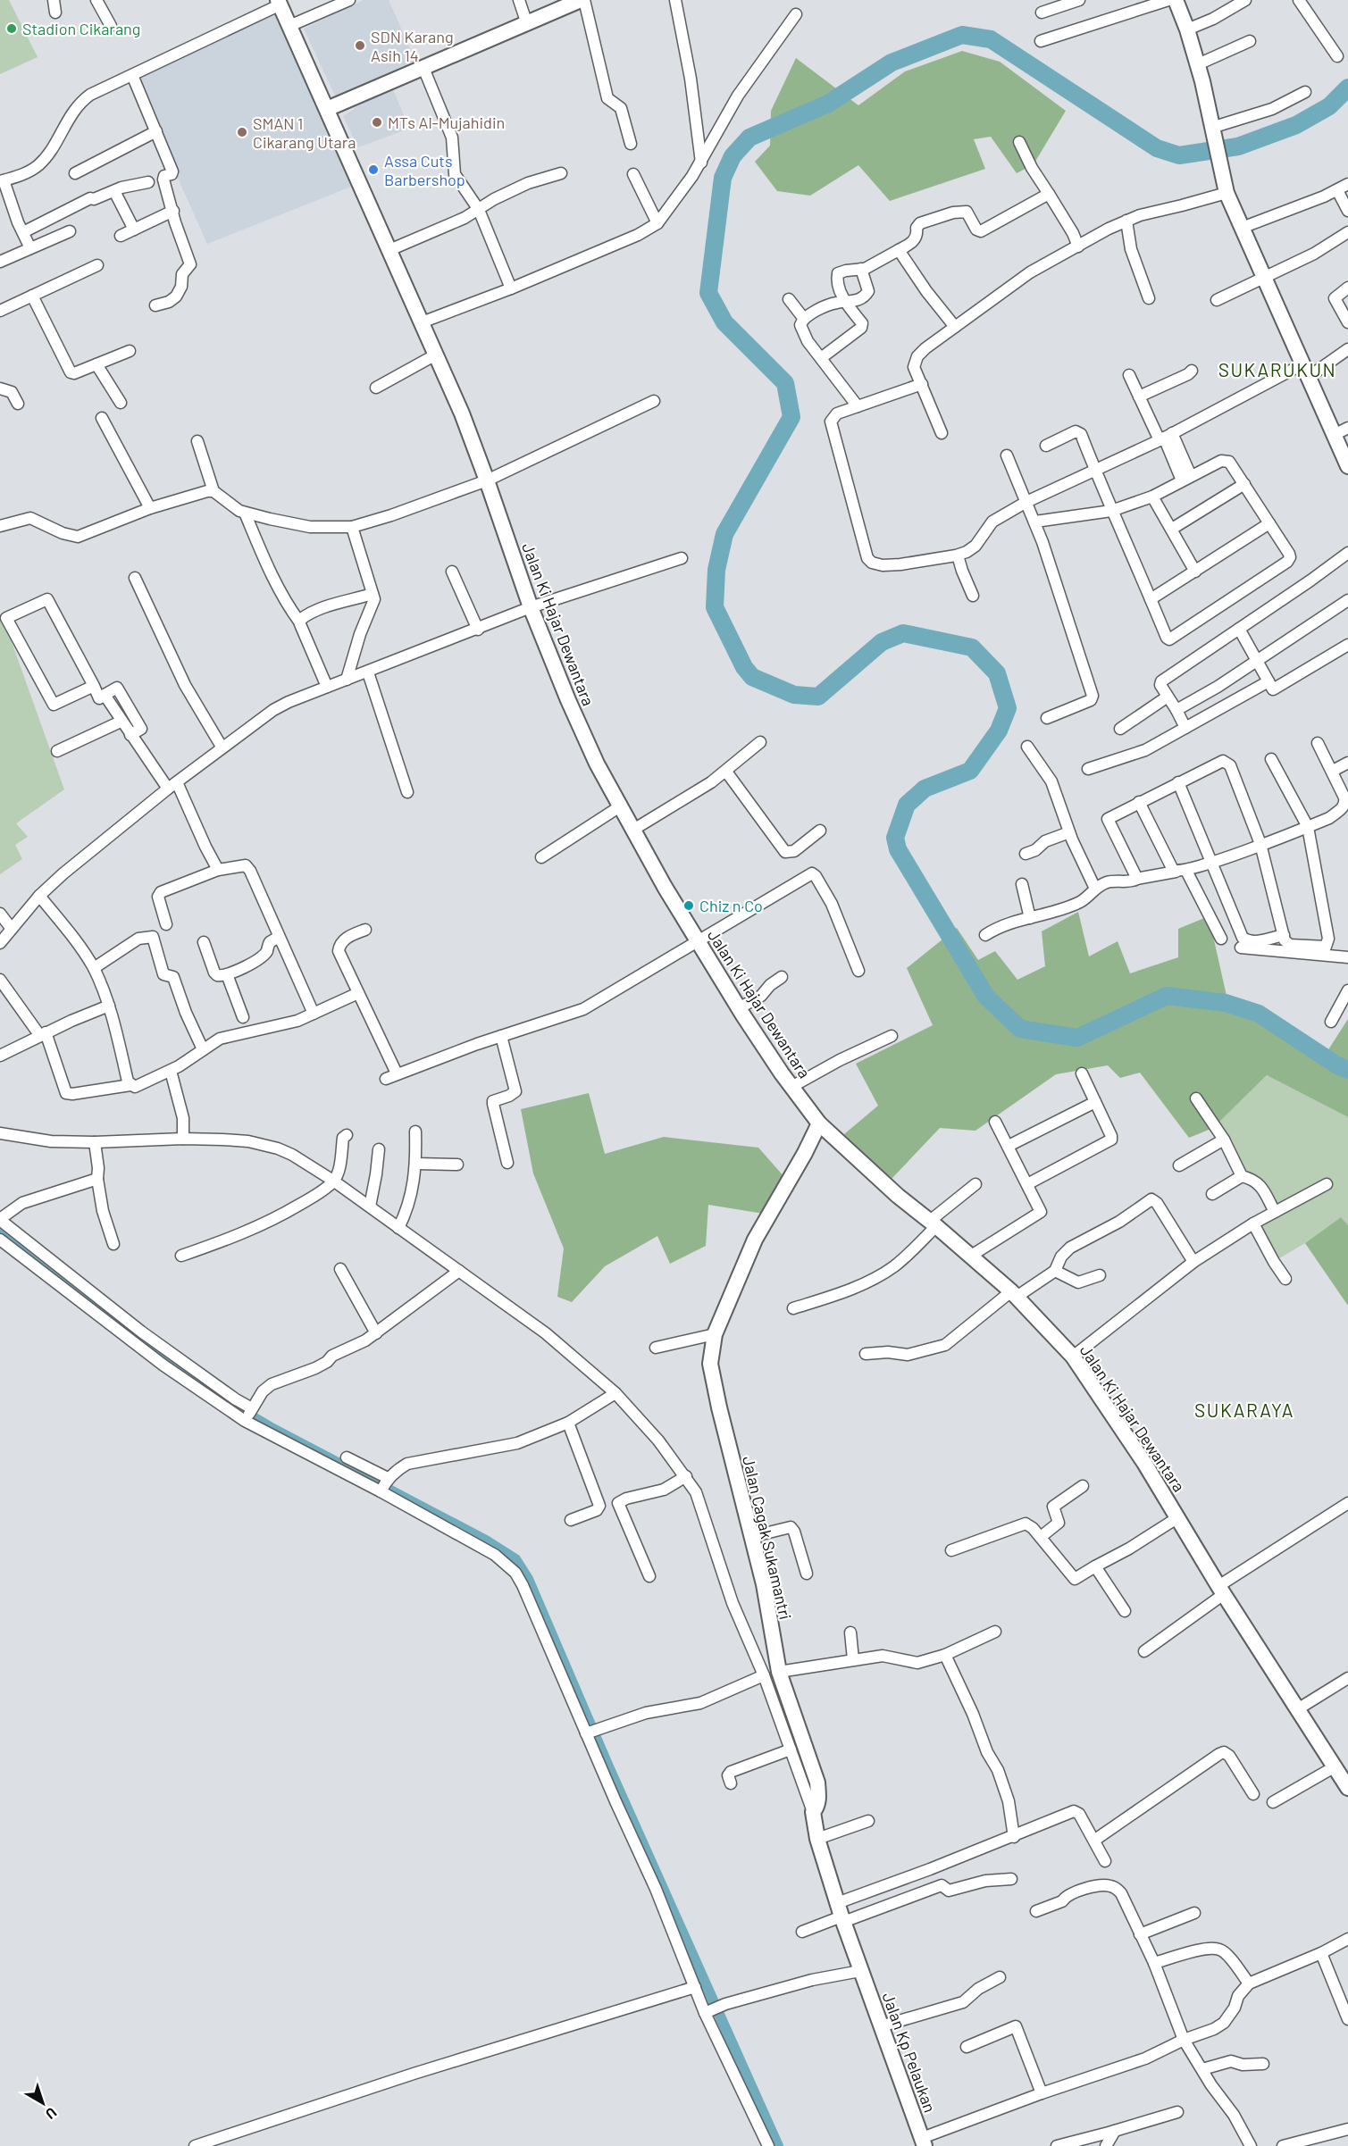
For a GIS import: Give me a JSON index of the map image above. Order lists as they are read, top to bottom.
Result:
{
  "streets": {
    "main road": ["Jalan Ki Hajar Dewantara", "Jalan Cagak Sukamantri", "Jalan Kp Pelaukan"]
  },
  "crossings": [
    ["Jalan Ki Hajar Dewantara", "Jalan Cagak Sukamantri"],
    ["Jalan Cagak Sukamantri", "Jalan Kp Pelaukan"]
  ],
  "districts": ["SUKARUKUN", "SUKARAYA"],
  "places": [
    "Stadion Cikarang",
    "SDN Karang Asih 14",
    "MTs Al-Mujahidin",
    "SMAN 1 Cikarang Utara",
    "Assa Cuts Barbershop",
    "Chiz n Co"
  ],
  "north": "bottom right"
}
